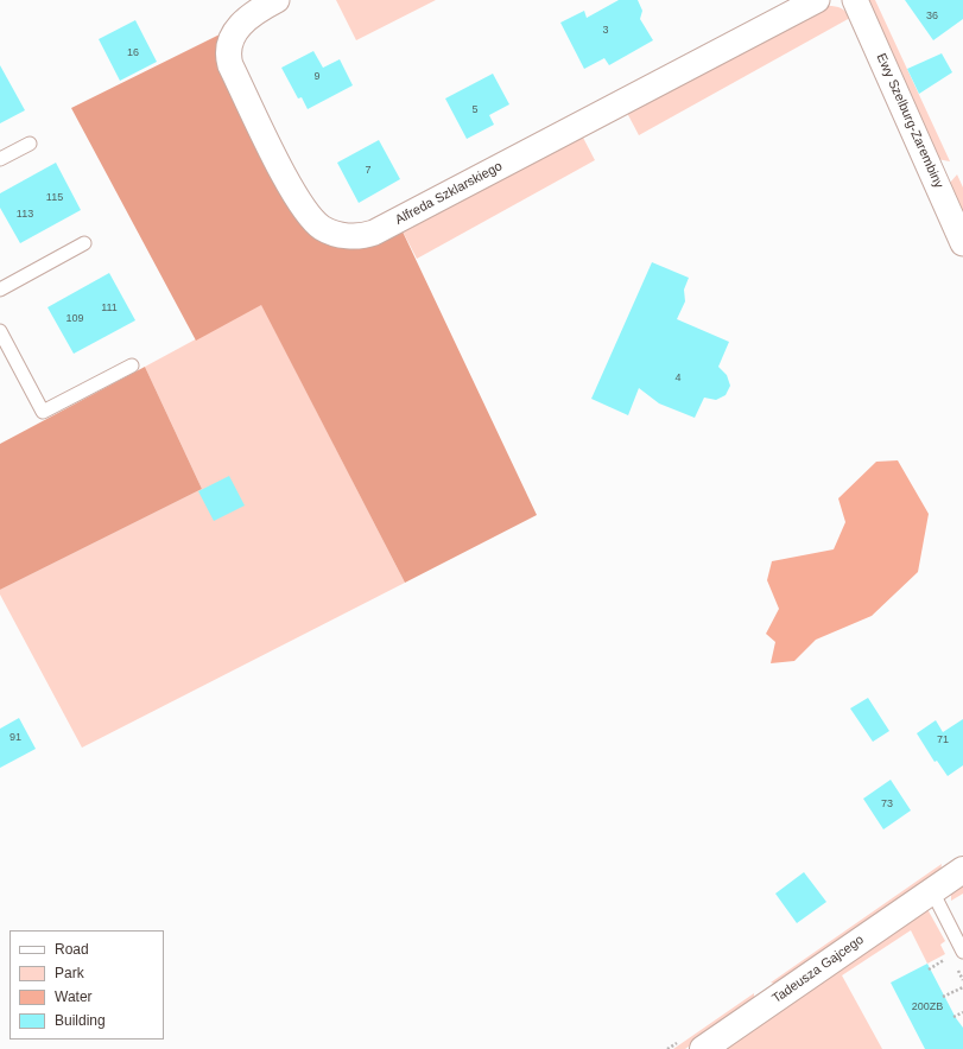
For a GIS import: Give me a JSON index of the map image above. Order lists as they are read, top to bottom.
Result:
{
  "streets": {
    "street": ["Ewy Szelburg-Zarembiny", "Alfreda Szklarskiego", "Tadeusza Gajcego"]
  },
  "house_numbers": [
    "36",
    "3",
    "16",
    "9",
    "5",
    "7",
    "115",
    "113",
    "111",
    "109",
    "4",
    "91",
    "71",
    "73",
    "200ZB"
  ],
  "legend": [
    "Road",
    "Park",
    "Water",
    "Building"
  ]
}
